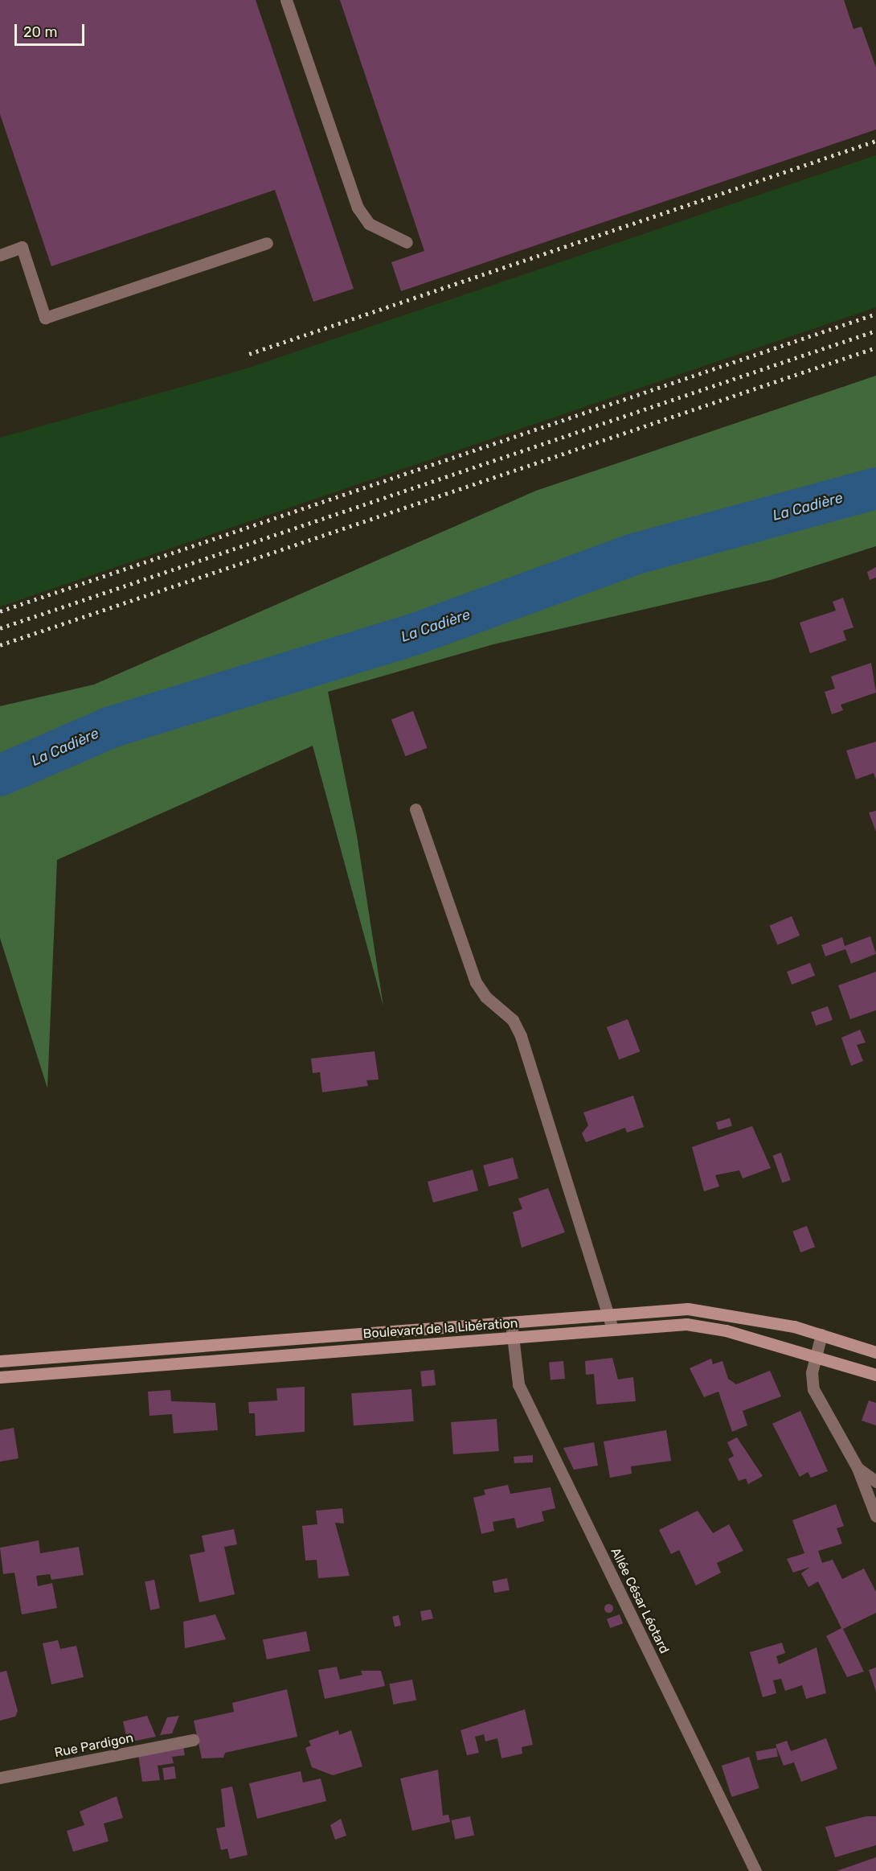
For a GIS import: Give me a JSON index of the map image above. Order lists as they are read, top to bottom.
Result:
{
  "streets": {
    "street": ["Boulevard de la Libération", "Allée César Léotard", "Rue Pardigon"]
  },
  "crossings": [
    ["Boulevard de la Libération", "Allée César Léotard"]
  ],
  "water": ["La Cadière"],
  "scale_bar": "20 m"
}
